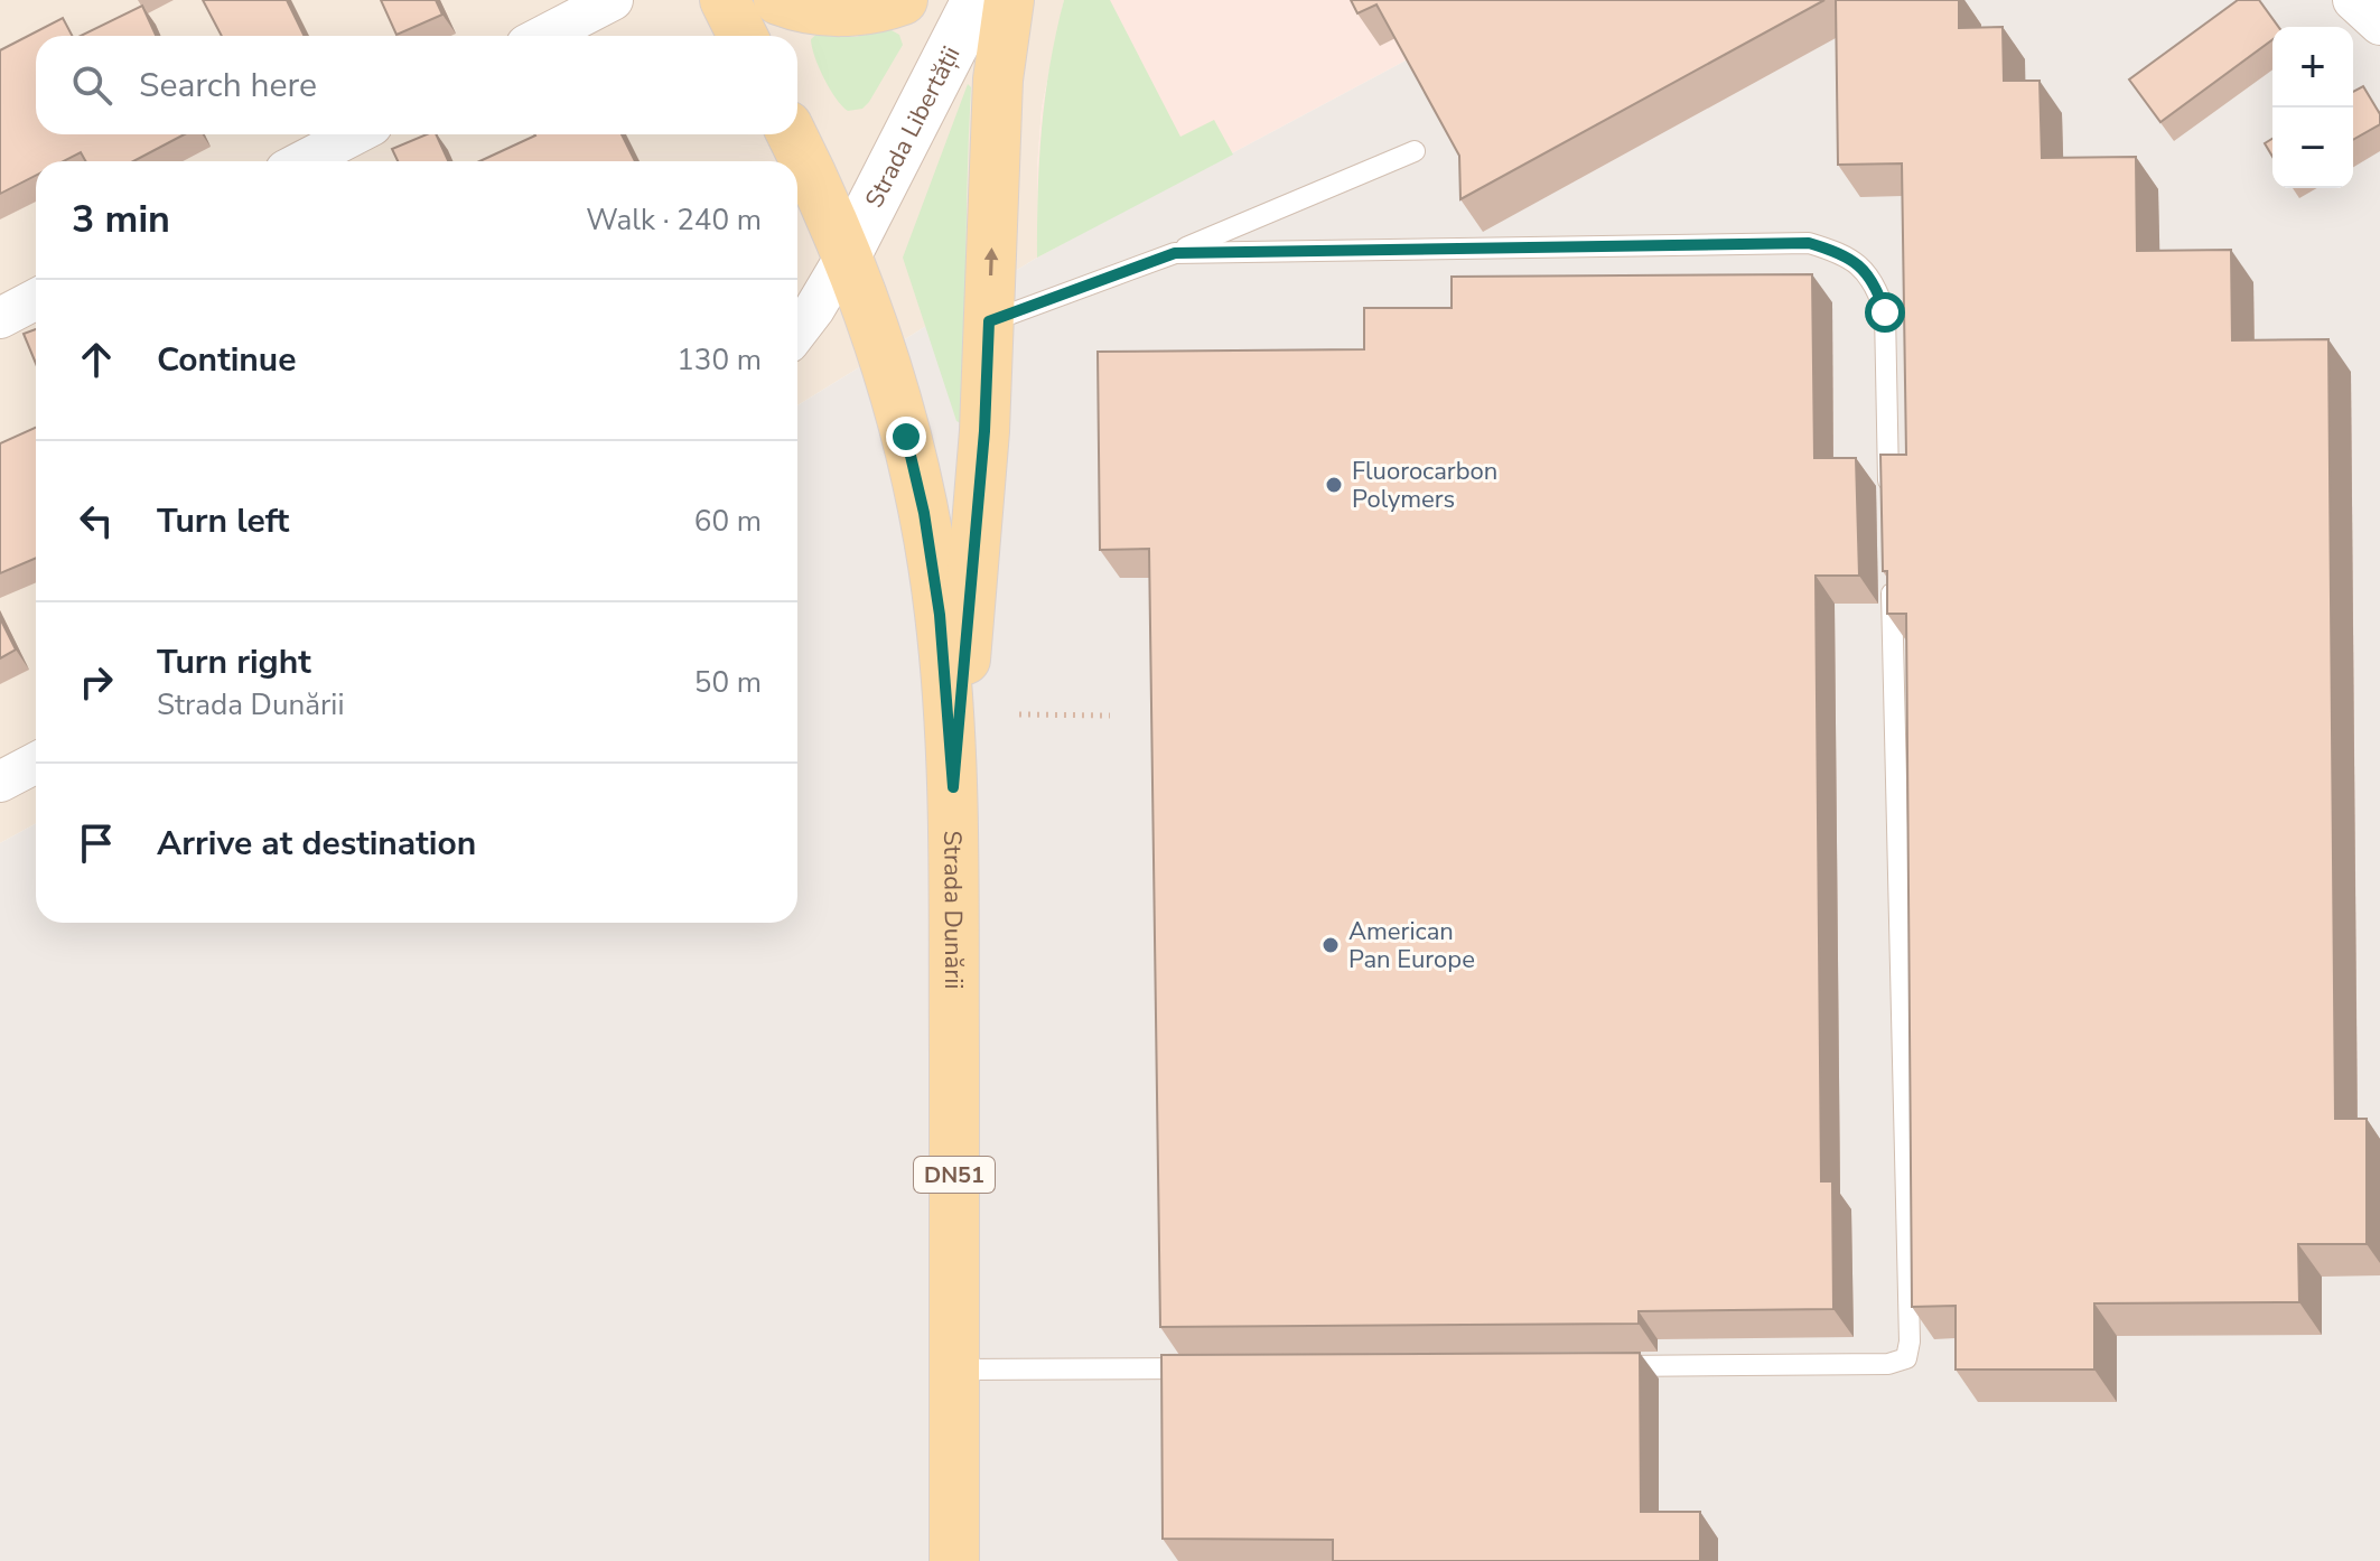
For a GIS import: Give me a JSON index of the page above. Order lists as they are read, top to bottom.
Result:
{
  "streets": {
    "main road": ["Strada Dunării", "DN51"],
    "street": ["Strada Libertății"]
  },
  "crossings": [
    ["Strada Libertății", "Strada Dunării"]
  ],
  "places": ["Fluorocarbon Polymers", "American Pan Europe"],
  "page": {
    "map_buttons": ["+", "−"],
    "search": "Search here",
    "heading": ["3 min", "Walk · 240 m"],
    "list": [
      ["Continue", "130 m"],
      ["Turn left", "60 m"],
      ["Turn right", "Strada Dunării", "50 m"],
      "Arrive at destination"
    ]
  }
}
